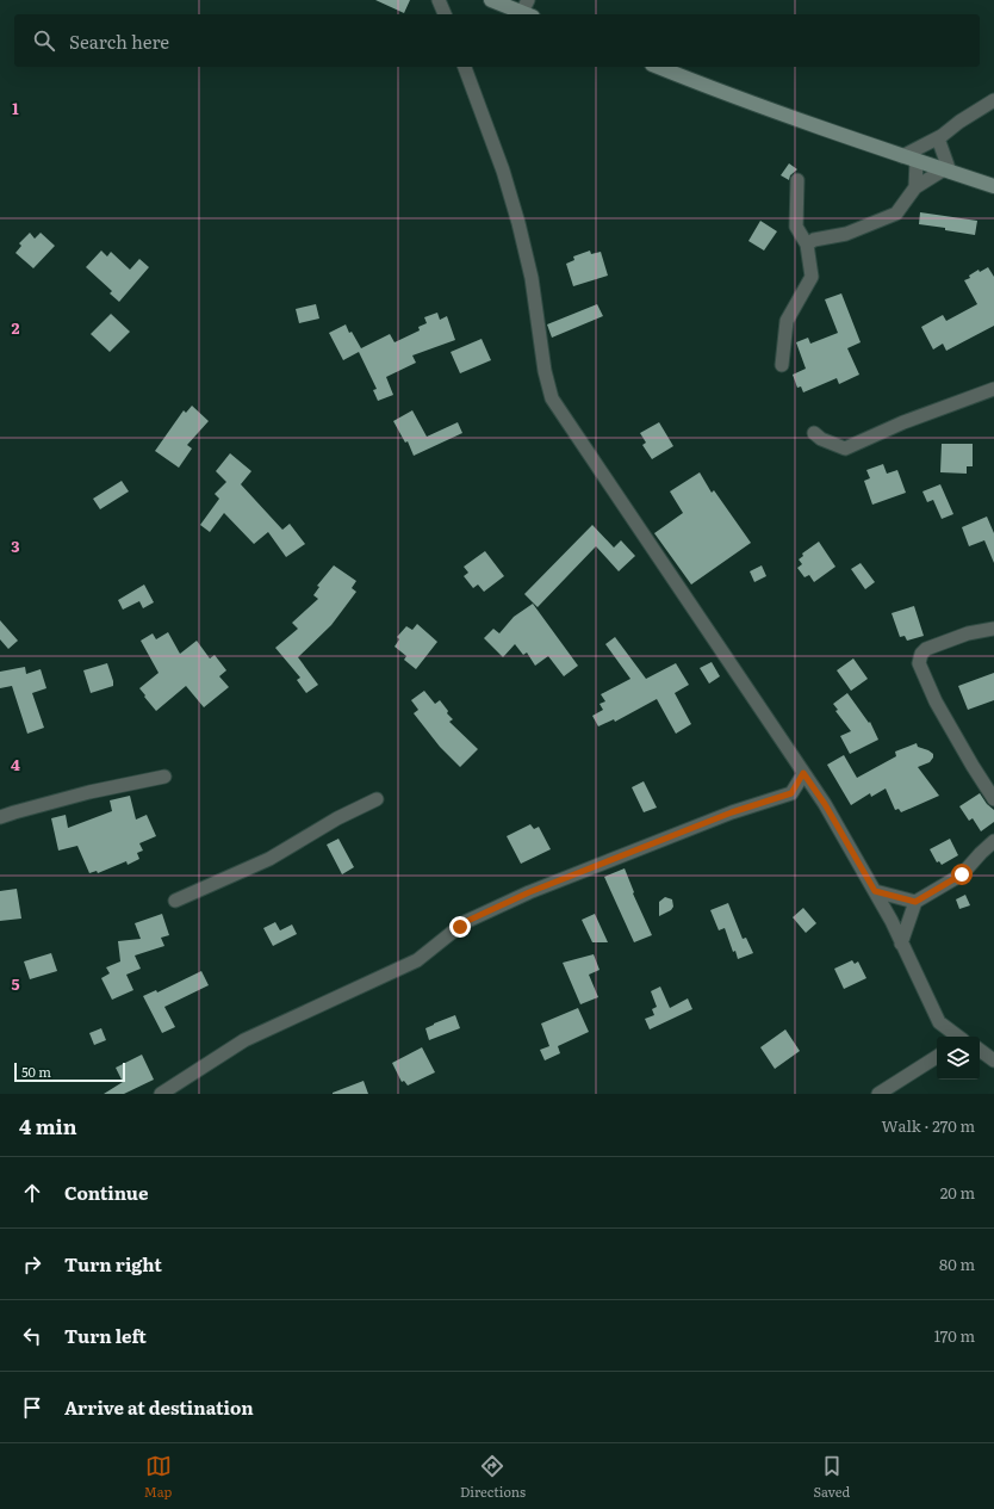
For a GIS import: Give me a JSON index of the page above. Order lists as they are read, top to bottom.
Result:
{
  "scale_bar": "50 m",
  "page": {
    "search": "Search here",
    "scale": "50 m",
    "heading": ["4 min", "Walk · 270 m"],
    "list": [
      ["Continue", "20 m"],
      ["Turn right", "80 m"],
      ["Turn left", "170 m"],
      "Arrive at destination"
    ],
    "nav": ["Map", "Directions", "Saved"]
  },
  "grid": {
    "rows": [
      "1",
      "2",
      "3",
      "4",
      "5"
    ]
  }
}
